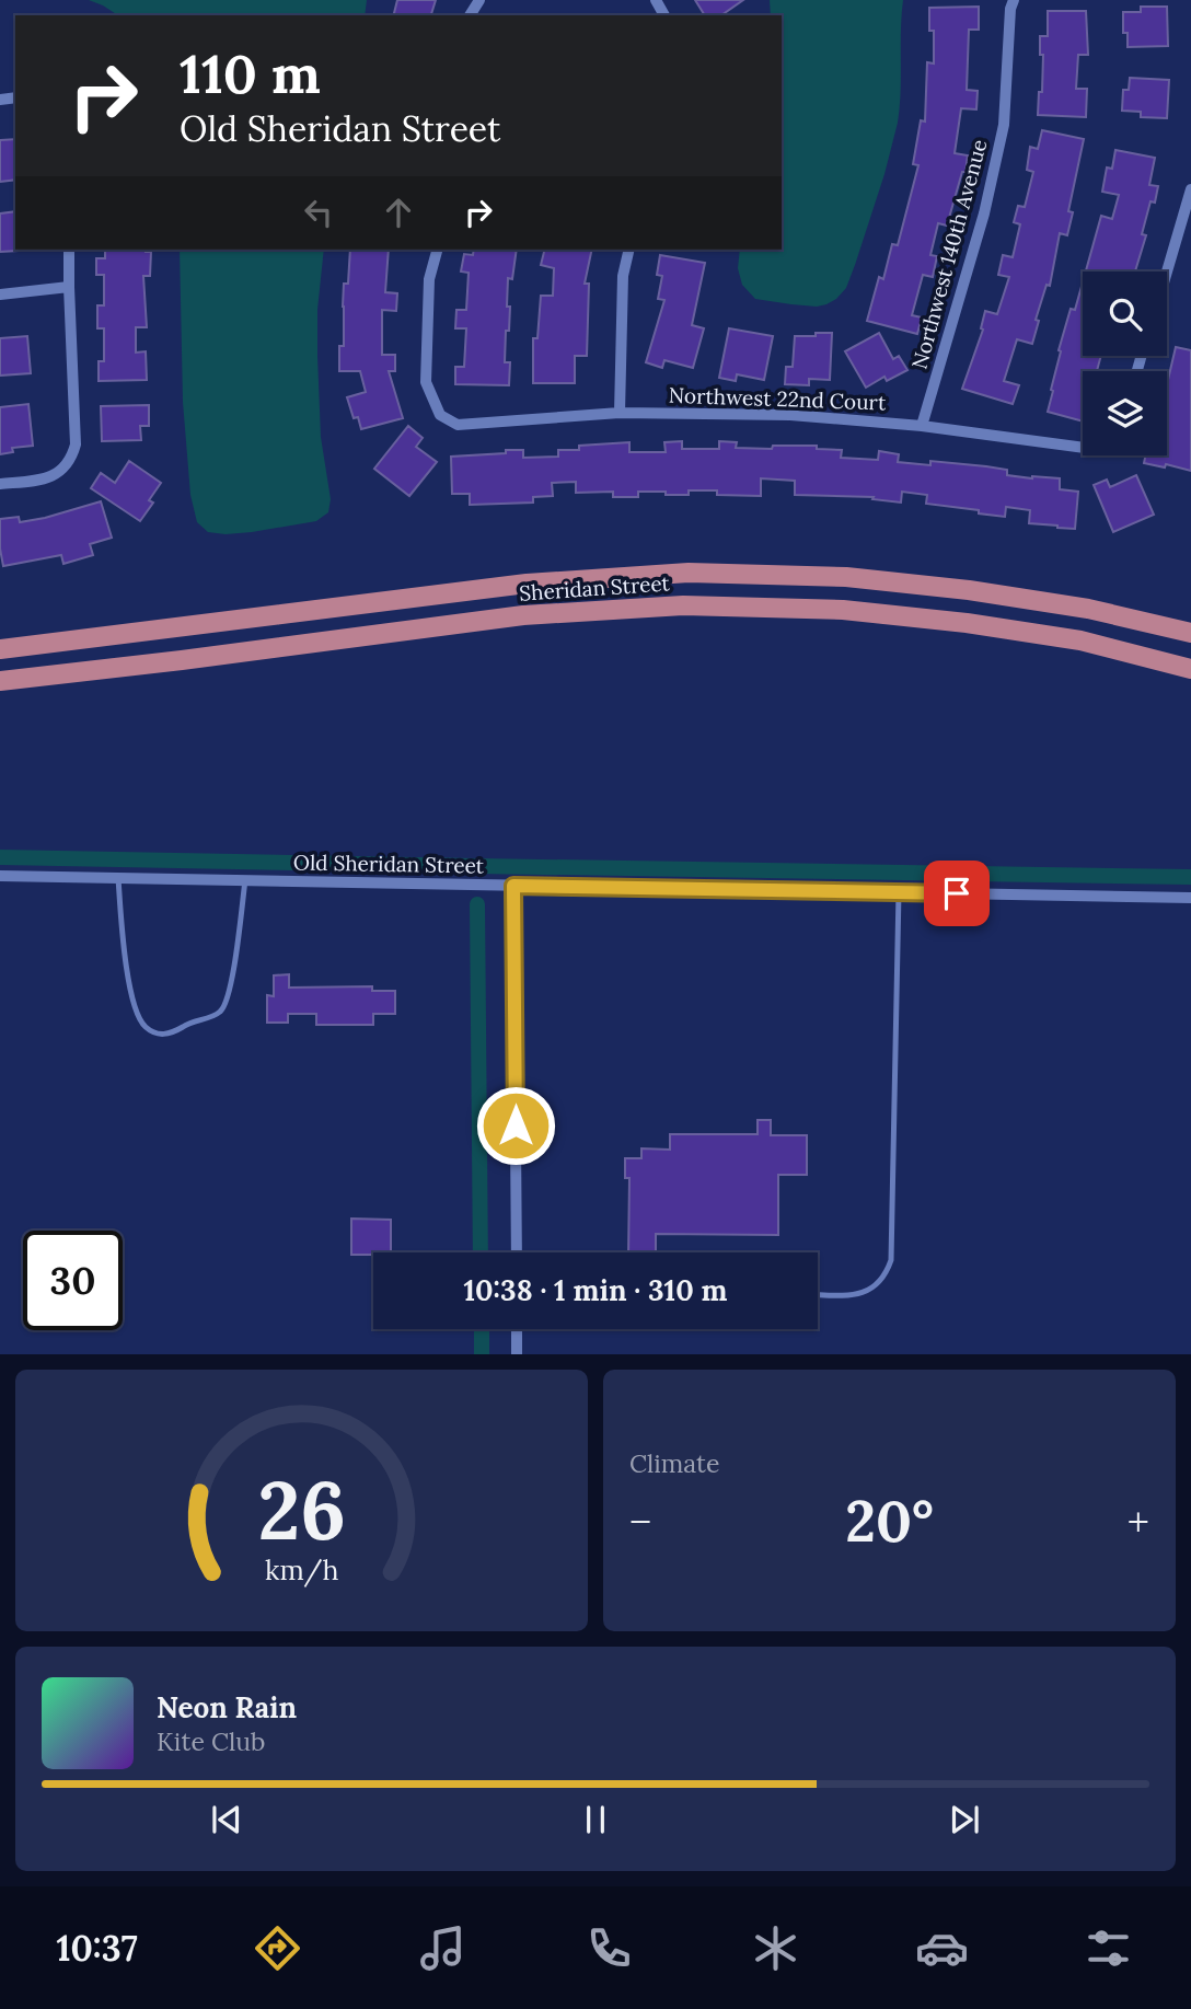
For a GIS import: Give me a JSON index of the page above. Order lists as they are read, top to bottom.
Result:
{
  "streets": {
    "main road": ["Sheridan Street"],
    "street": ["Northwest 140th Avenue", "Northwest 22nd Court", "Old Sheridan Street"]
  },
  "crossings": [
    ["Northwest 140th Avenue", "Northwest 22nd Court"]
  ],
  "page": {
    "turn": ["110 m", "Old Sheridan Street"],
    "limit": "30",
    "trip": "10:38 · 1 min · 310 m",
    "tile": "Climate",
    "heat": ["−", "20°", "+"],
    "song": ["Neon Rain", "Kite Club"],
    "tabs": "10:37",
    "gauge": ["26", "km/h"]
  }
}
